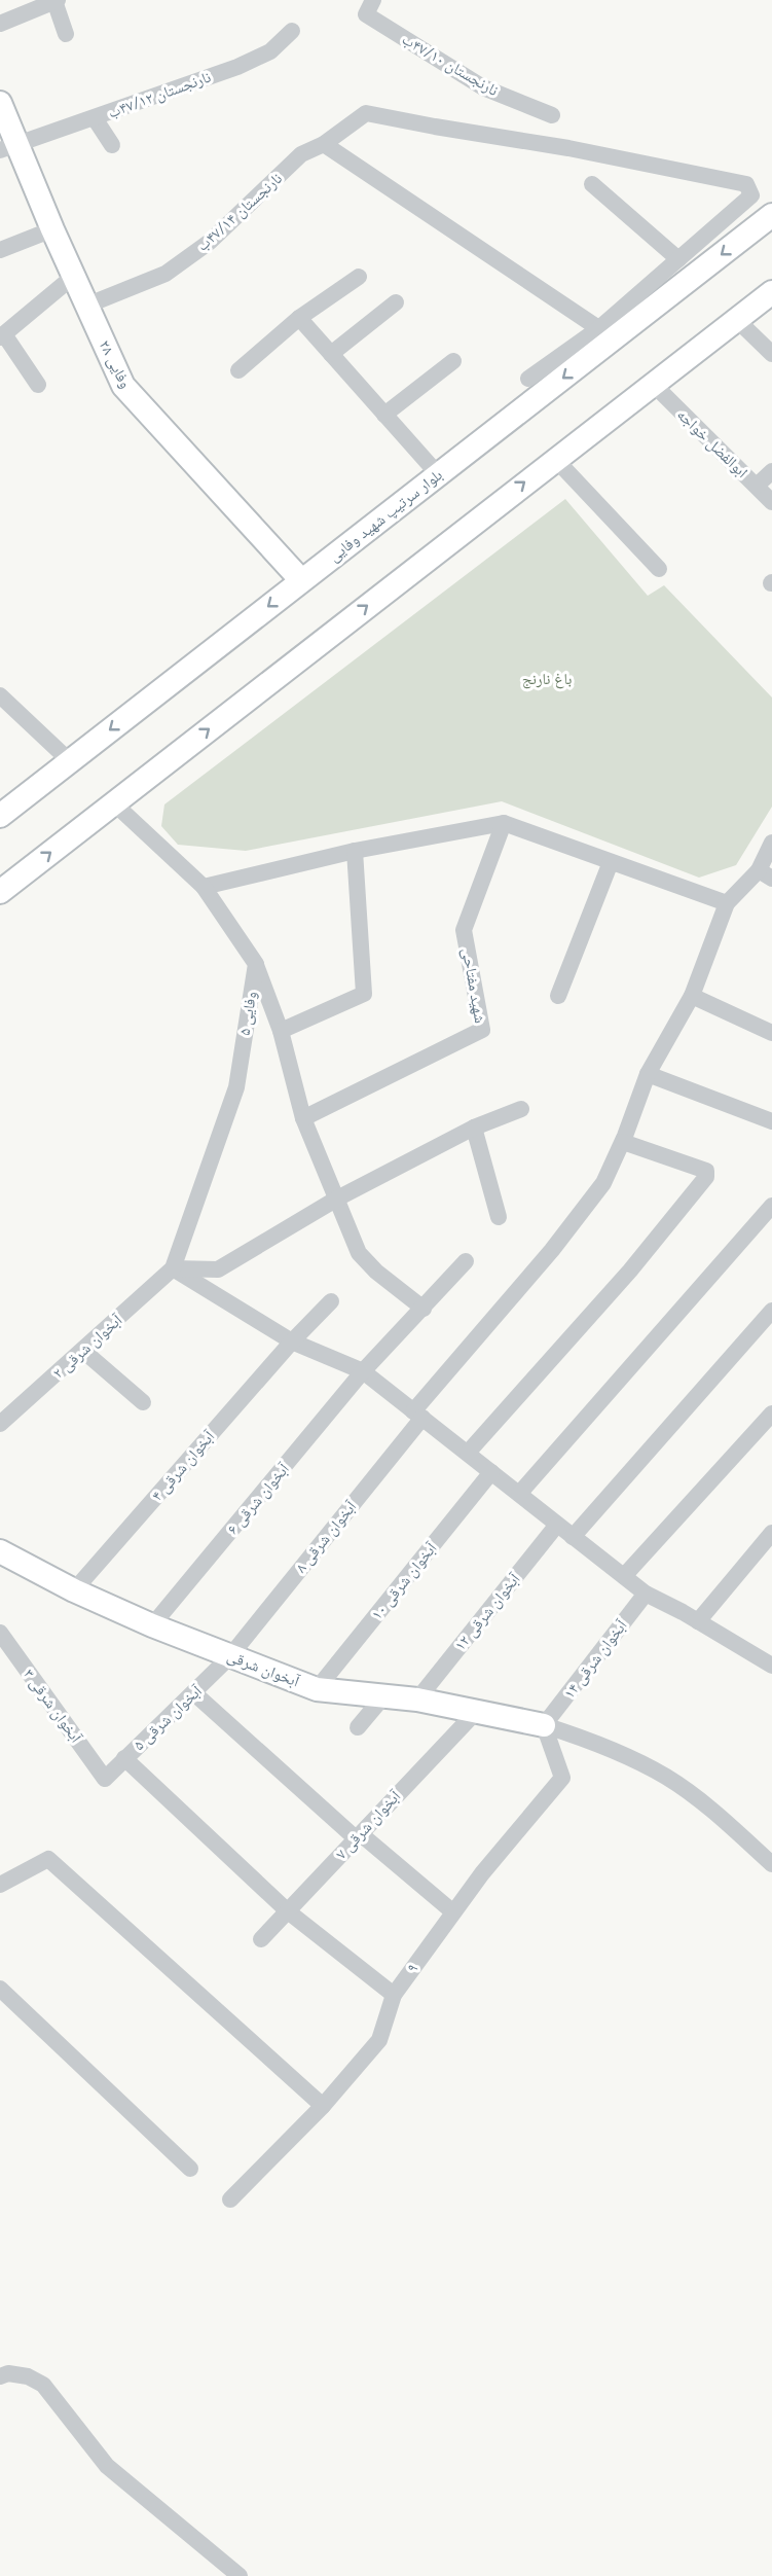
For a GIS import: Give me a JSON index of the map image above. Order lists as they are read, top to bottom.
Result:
{
  "streets": {
    "main road": ["وفایی ۲۸", "بلوار سرتیپ شهید وفایی", "آبخوان شرقی"],
    "street": [
      "نارنجستان ۴۷/۱۰ب",
      "نارنجستان ۴۷/۱۲ب",
      "نارنجستان ۴۷/۱۴ب",
      "ابوالفضل خواجه",
      "شهید مفتاحی",
      "وفایی ۵",
      "آبخوان شرقی ۲",
      "آبخوان شرقی ۴",
      "آبخوان شرقی ۶",
      "آبخوان شرقی ۸",
      "آبخوان شرقی ۱۰",
      "آبخوان شرقی ۱۲",
      "آبخوان شرقی ۱۴",
      "آبخوان شرقی ۳",
      "آبخوان شرقی ۵",
      "آبخوان شرقی ۷",
      "۹"
    ]
  },
  "crossings": [
    ["نارنجستان ۴۷/۱۲ب", "وفایی ۲۸"],
    ["نارنجستان ۴۷/۱۴ب", "وفایی ۲۸"],
    ["وفایی ۲۸", "بلوار سرتیپ شهید وفایی"],
    ["وفایی ۵", "آبخوان شرقی ۲"],
    ["آبخوان شرقی ۴", "آبخوان شرقی"],
    ["آبخوان شرقی ۶", "آبخوان شرقی"],
    ["آبخوان شرقی ۸", "آبخوان شرقی"],
    ["آبخوان شرقی ۸", "آبخوان شرقی ۵"],
    ["آبخوان شرقی ۱۰", "آبخوان شرقی"],
    ["آبخوان شرقی ۱۲", "آبخوان شرقی"],
    ["آبخوان شرقی ۱۴", "آبخوان شرقی"],
    ["آبخوان شرقی ۱۴", "۹"],
    ["آبخوان شرقی", "آبخوان شرقی ۵"],
    ["آبخوان شرقی", "آبخوان شرقی ۷"],
    ["آبخوان شرقی", "۹"],
    ["آبخوان شرقی ۳", "آبخوان شرقی ۵"]
  ],
  "parks": ["باغ نارنج"]
}
